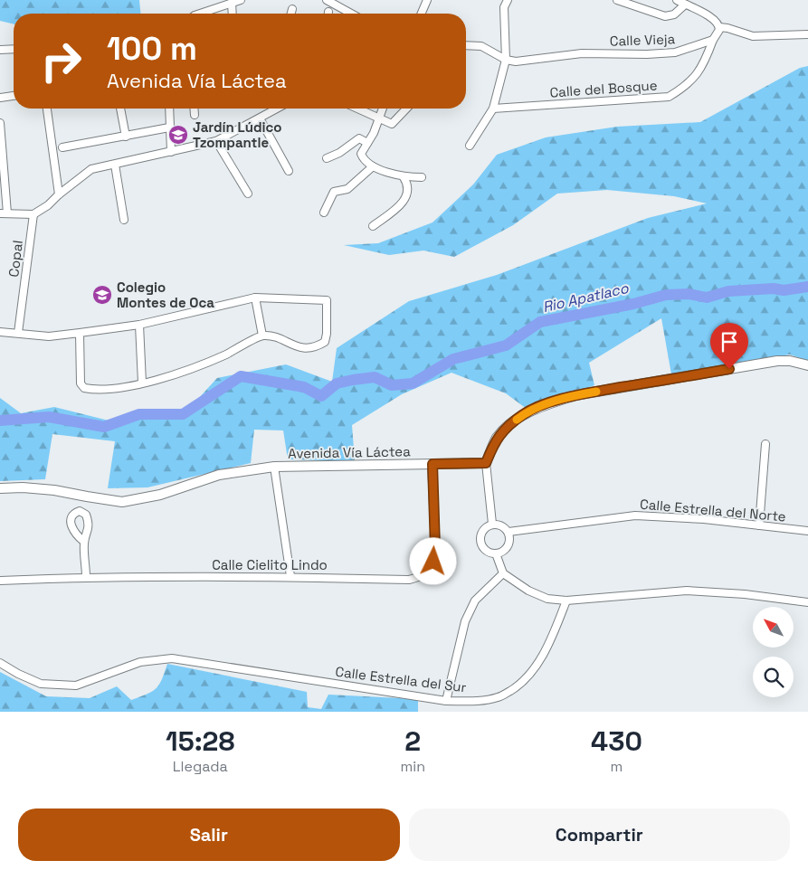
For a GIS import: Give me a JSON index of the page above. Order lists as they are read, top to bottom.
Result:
{
  "streets": {
    "street": [
      "Calle Vieja",
      "Calle del Bosque",
      "Copal",
      "Avenida Vía Láctea",
      "Calle Estrella del Norte",
      "Calle Cielito Lindo",
      "Calle Estrella del Sur"
    ]
  },
  "crossings": [
    ["Calle Vieja", "Calle del Bosque"],
    ["Avenida Vía Láctea", "Calle Cielito Lindo"]
  ],
  "water": ["Rio Apatlaco"],
  "places": {
    "school or university": ["Jardín Lúdico Tzompantle", "Colegio Montes de Oca"]
  },
  "north": "top left",
  "page": {
    "turn": ["100 m", "Avenida Vía Láctea"],
    "eta": [
      "15:28",
      "Llegada",
      "2",
      "min",
      "430",
      "m"
    ],
    "buttons": ["Salir", "Compartir"]
  }
}
